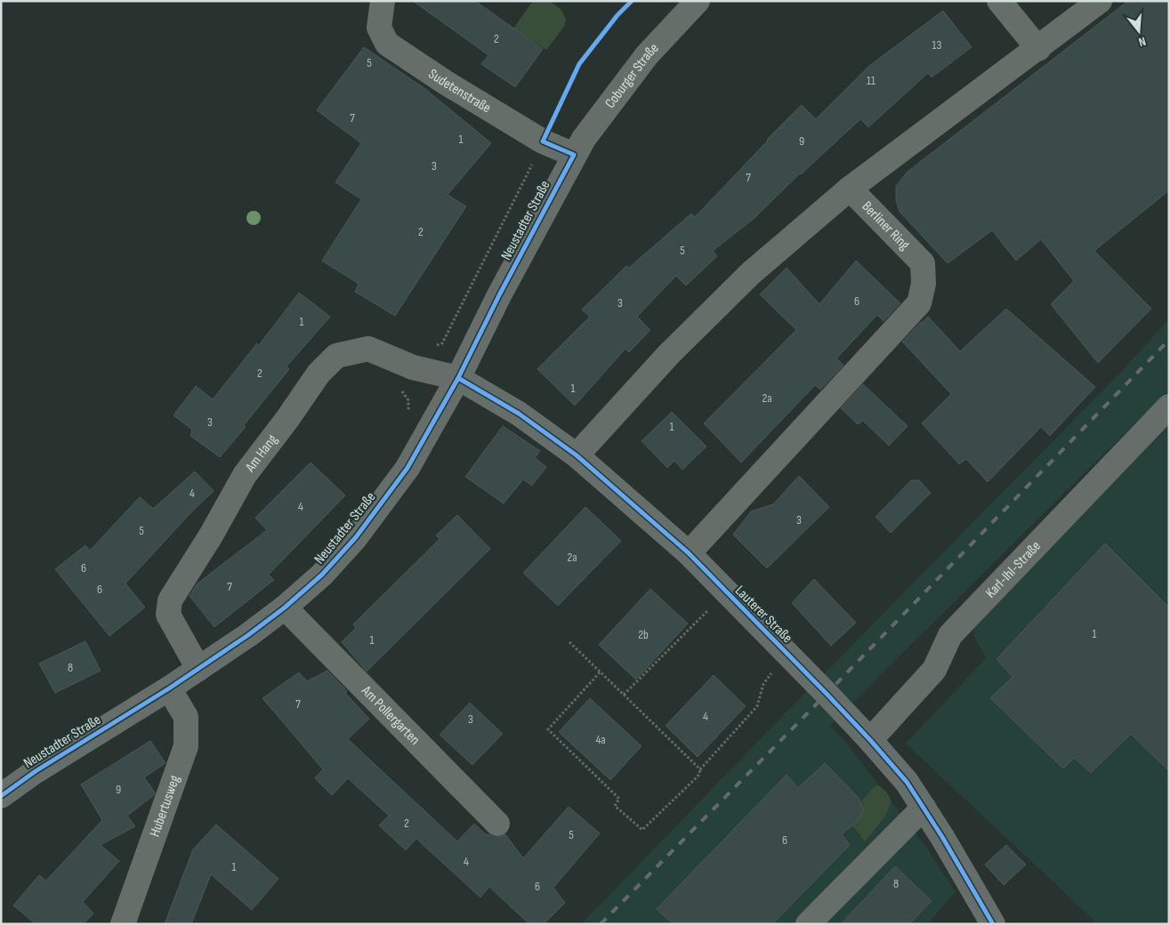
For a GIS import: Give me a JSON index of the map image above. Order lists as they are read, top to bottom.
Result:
{
  "streets": {
    "street": [
      "Coburger Straße",
      "Sudetenstraße",
      "Neustadter Straße",
      "Berliner Ring",
      "Am Hang",
      "Karl-Ihl-Straße",
      "Lauterer Straße",
      "Am Pollergarten",
      "Hubertusweg"
    ]
  },
  "crossings": [
    ["Coburger Straße", "Sudetenstraße"],
    ["Coburger Straße", "Neustadter Straße"],
    ["Sudetenstraße", "Neustadter Straße"],
    ["Neustadter Straße", "Am Hang"],
    ["Neustadter Straße", "Lauterer Straße"],
    ["Neustadter Straße", "Am Pollergarten"],
    ["Neustadter Straße", "Hubertusweg"],
    ["Berliner Ring", "Lauterer Straße"],
    ["Am Hang", "Lauterer Straße"],
    ["Karl-Ihl-Straße", "Lauterer Straße"]
  ],
  "house_numbers": [
    "2",
    "13",
    "5",
    "11",
    "7",
    "1",
    "9",
    "3",
    "7",
    "2",
    "5",
    "6",
    "3",
    "1",
    "2",
    "1",
    "2a",
    "3",
    "1",
    "4",
    "4",
    "3",
    "5",
    "2a",
    "6",
    "7",
    "6",
    "1",
    "2b",
    "1",
    "8",
    "7",
    "4",
    "3",
    "4a",
    "9",
    "2",
    "5",
    "6",
    "4",
    "1",
    "8",
    "6"
  ],
  "north": "bottom"
}
